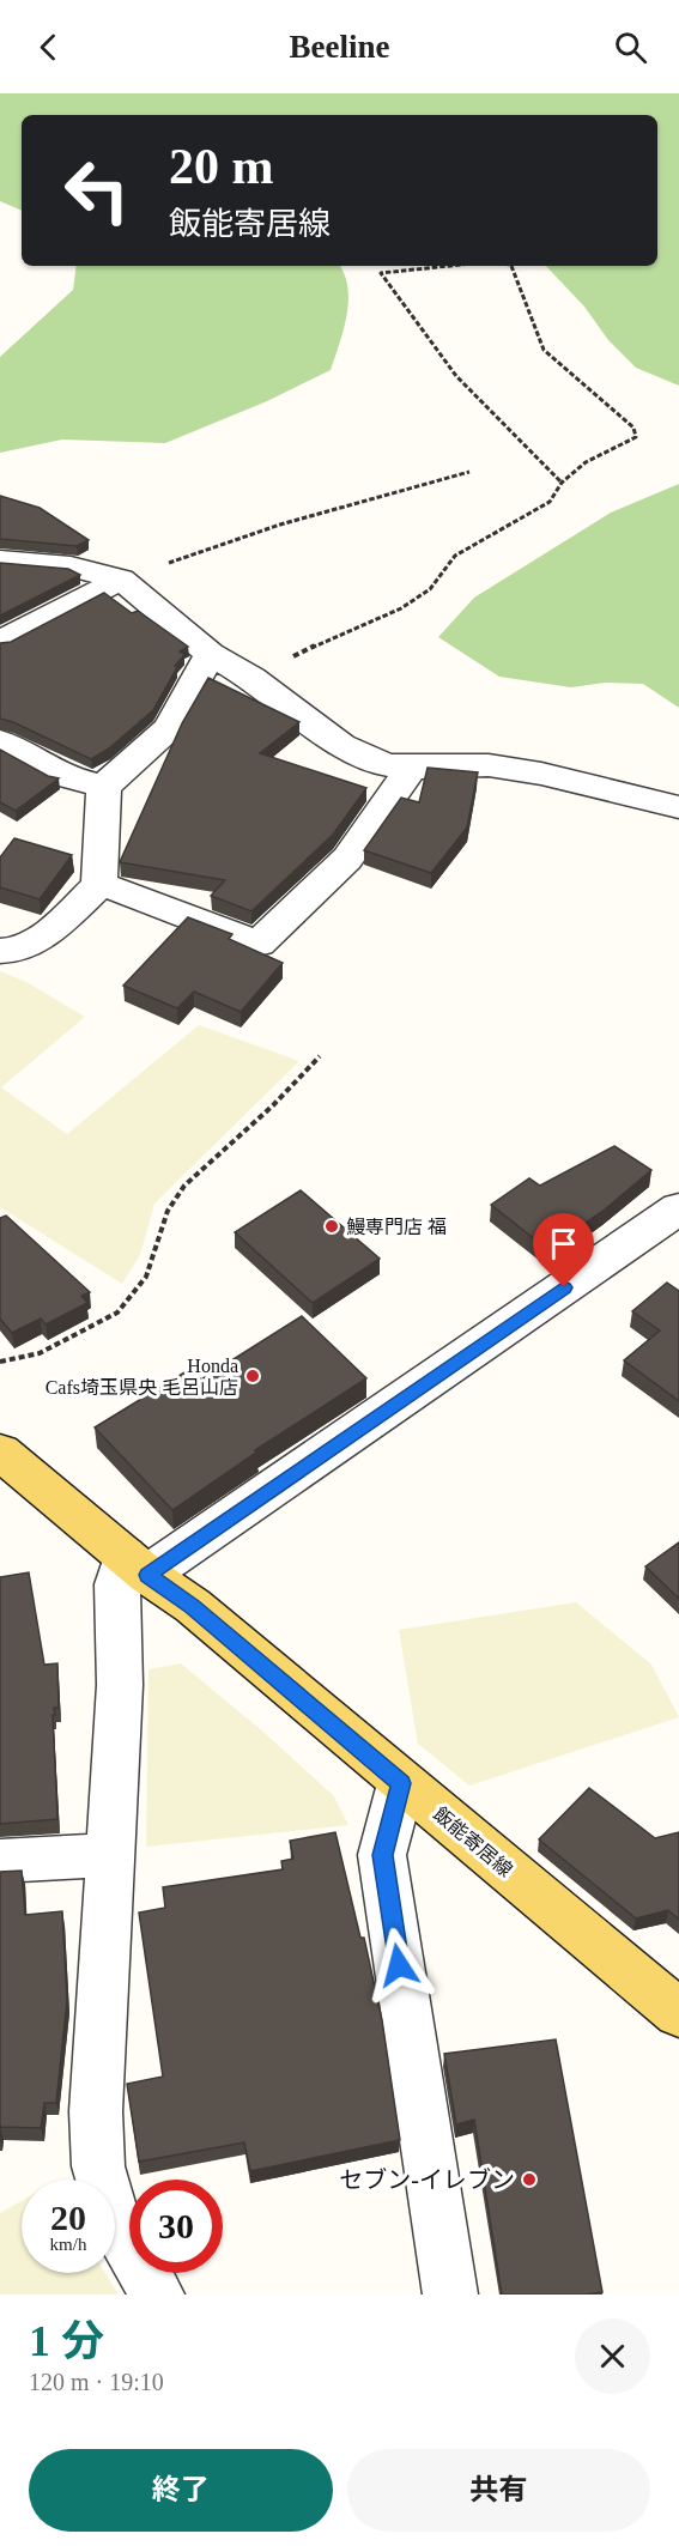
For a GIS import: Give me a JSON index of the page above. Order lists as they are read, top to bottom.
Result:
{
  "streets": {
    "main road": ["飯能寄居線"]
  },
  "places": ["鰻専門店 福", "Honda Cafs埼玉県央 毛呂山店", "セブン-イレブン"],
  "page": {
    "header": "Beeline",
    "turn": ["20 m", "飯能寄居線"],
    "speed": "20 km/h",
    "limit": "30",
    "heading": ["1 分", "120 m · 19:10"],
    "buttons": ["終了", "共有"]
  }
}
